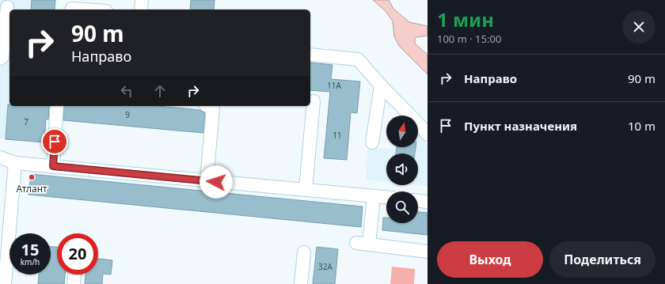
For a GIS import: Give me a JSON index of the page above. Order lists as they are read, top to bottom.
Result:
{
  "places": ["Атлант"],
  "house_numbers": [
    "11А",
    "9",
    "7",
    "11",
    "32А"
  ],
  "north": "top",
  "page": {
    "heading": ["1 мин", "100 m · 15:00"],
    "turn": ["90 m", "Направо"],
    "list": [
      {
        "name": "Направо",
        "value": "90 m"
      },
      {
        "name": "Пункт назначения",
        "value": "10 m"
      }
    ],
    "speed": "15 km/h",
    "limit": "20",
    "buttons": ["Выход", "Поделиться"]
  }
}
